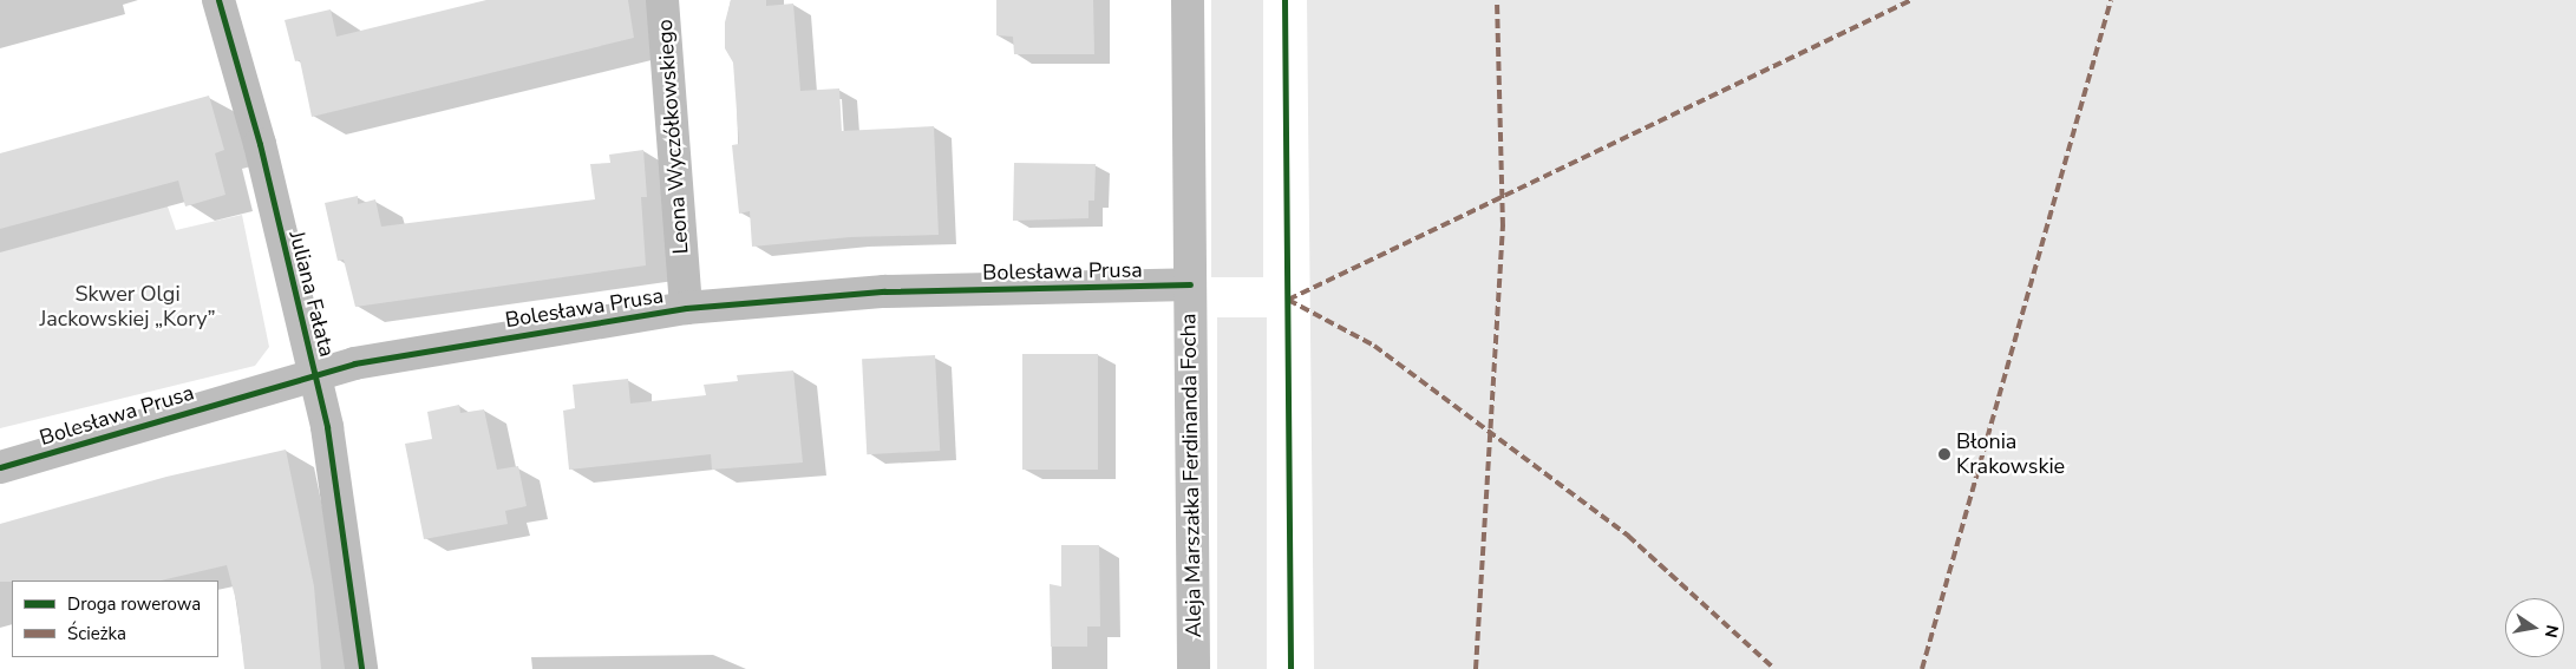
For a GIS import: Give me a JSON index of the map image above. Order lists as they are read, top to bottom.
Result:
{
  "streets": {
    "street": [
      "Leona Wyczółkowskiego",
      "Bolesława Prusa",
      "Juliana Fałata",
      "Aleja Marszałka Ferdinanda Focha"
    ]
  },
  "crossings": [
    ["Leona Wyczółkowskiego", "Bolesława Prusa"],
    ["Bolesława Prusa", "Juliana Fałata"],
    ["Bolesława Prusa", "Aleja Marszałka Ferdinanda Focha"]
  ],
  "parks": ["Skwer Olgi Jackowskiej „Kory”"],
  "places": ["Błonia Krakowskie"],
  "legend": ["Droga rowerowa", "Ścieżka"],
  "north": "right"
}
